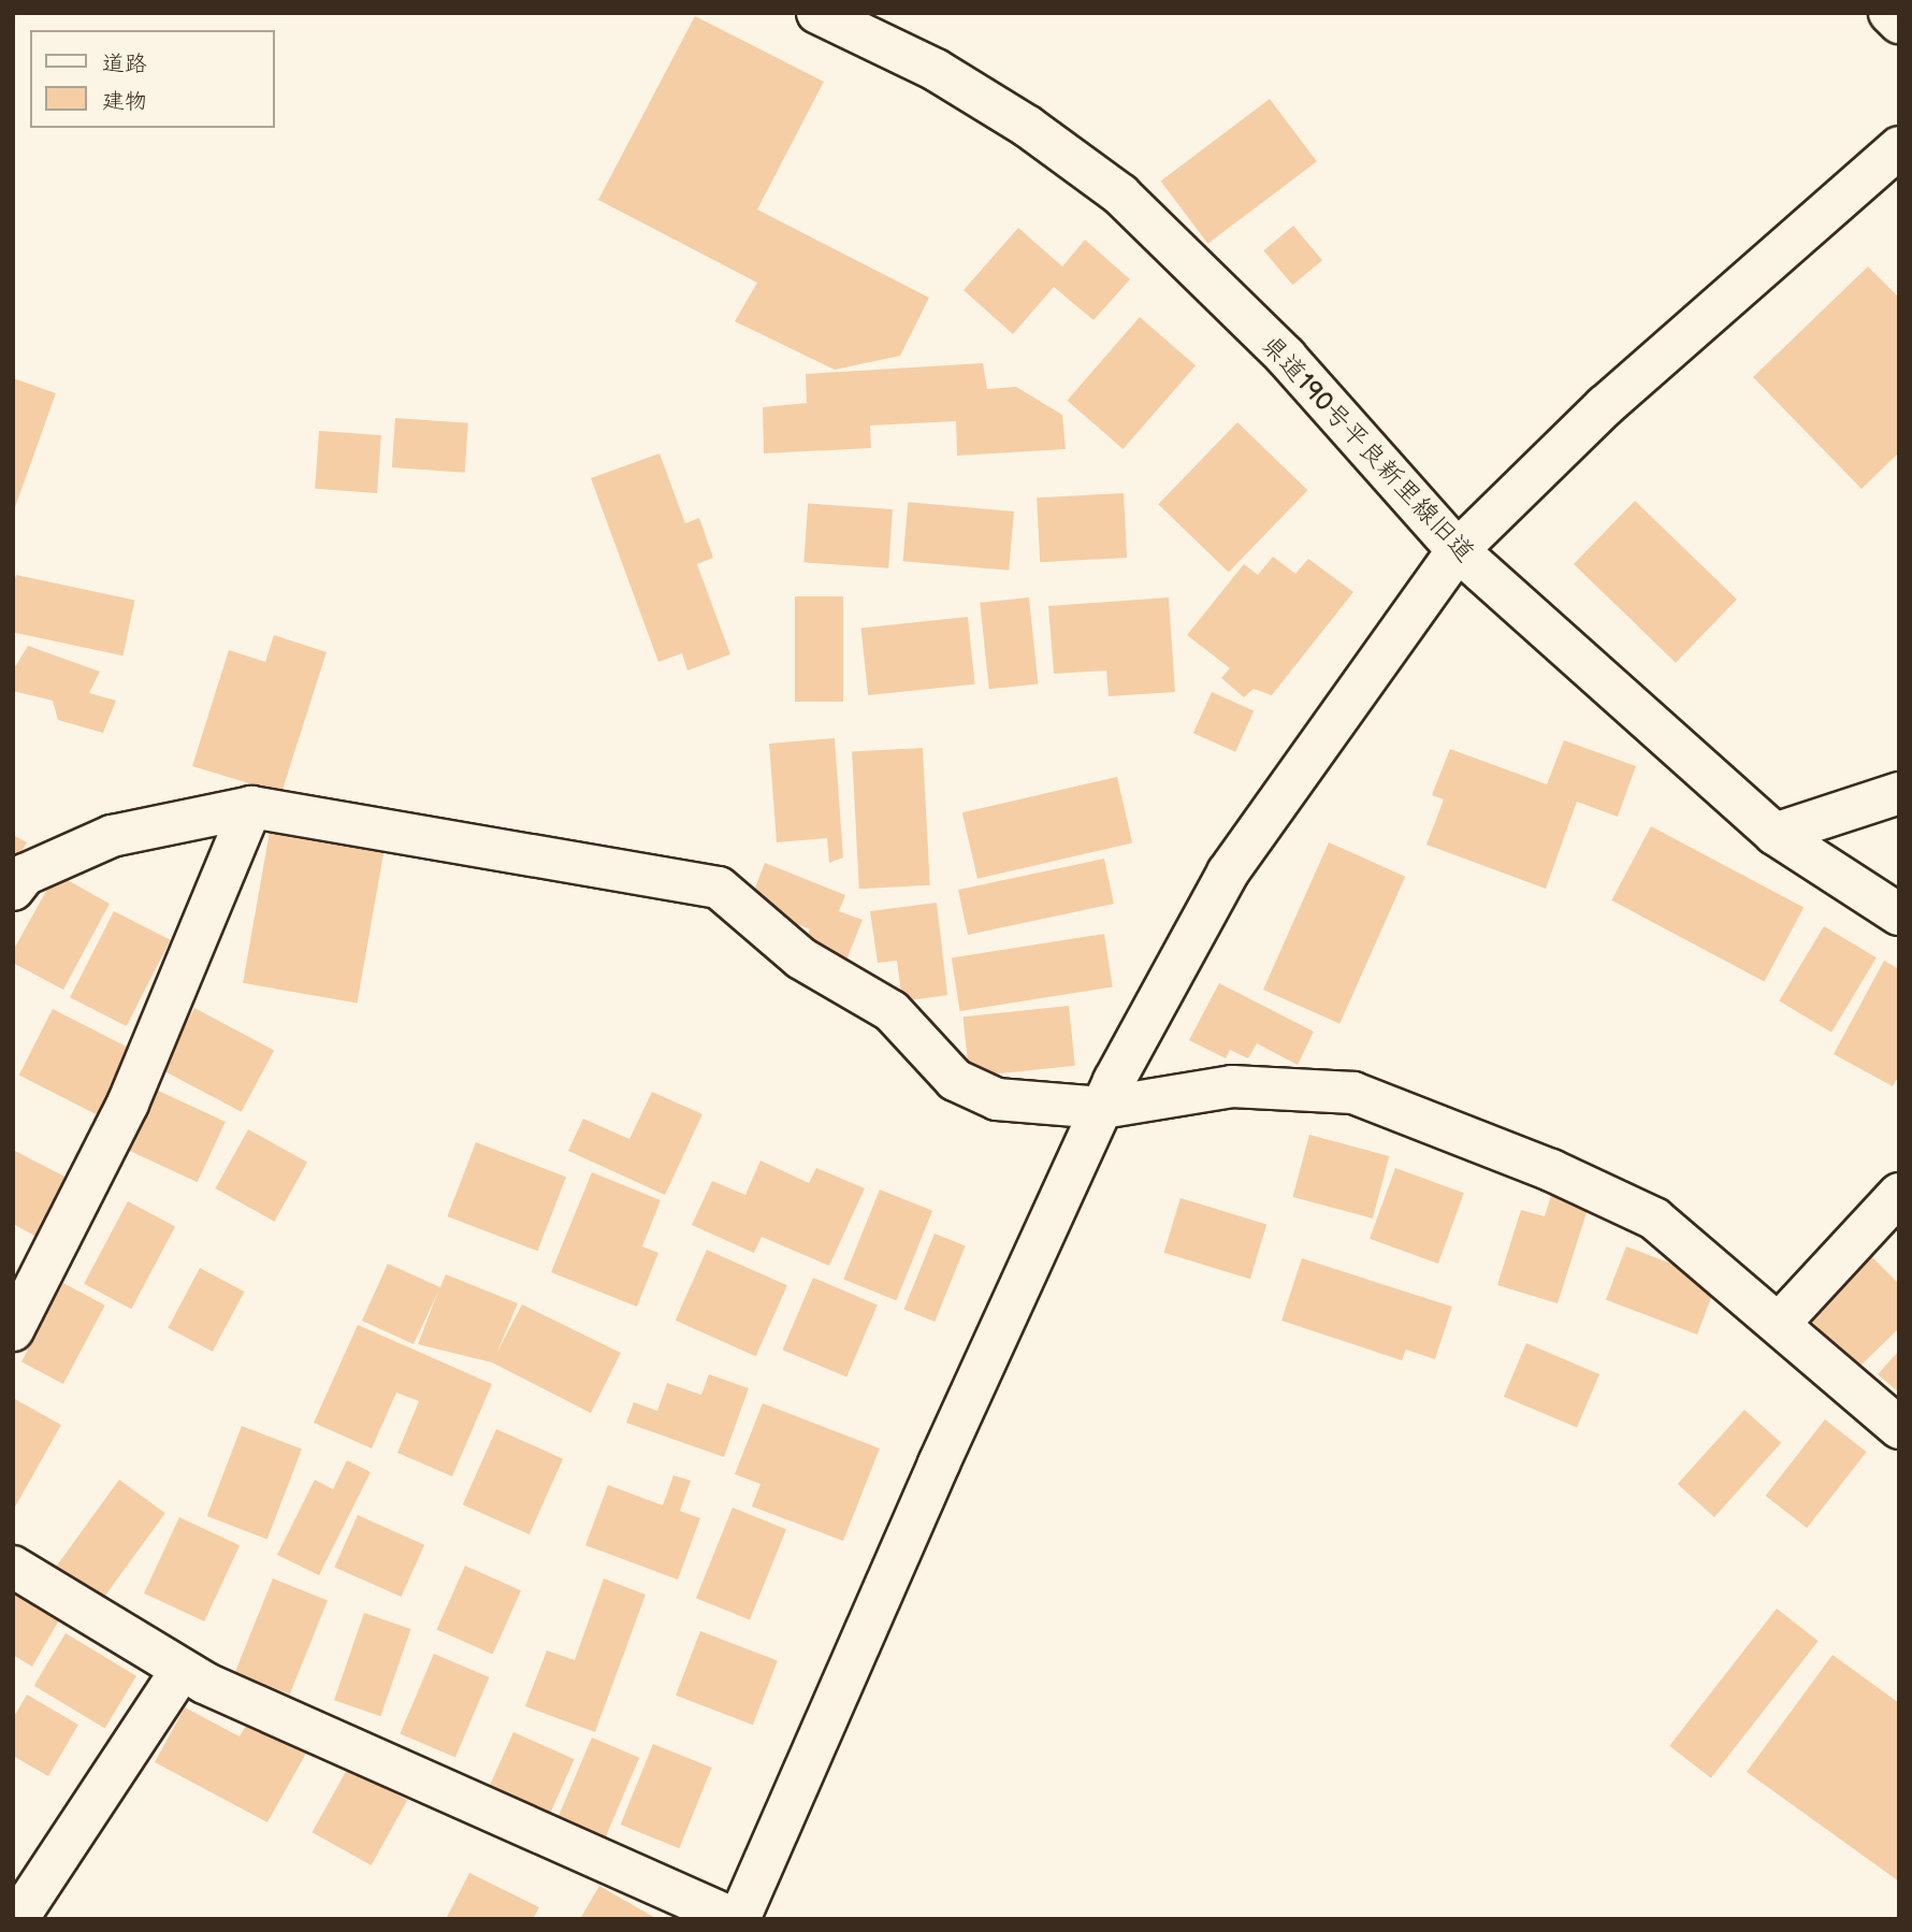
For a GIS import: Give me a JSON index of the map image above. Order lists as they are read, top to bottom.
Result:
{
  "streets": {
    "street": ["県道190号平良新里線旧道"]
  },
  "legend": ["道路", "建物"]
}
